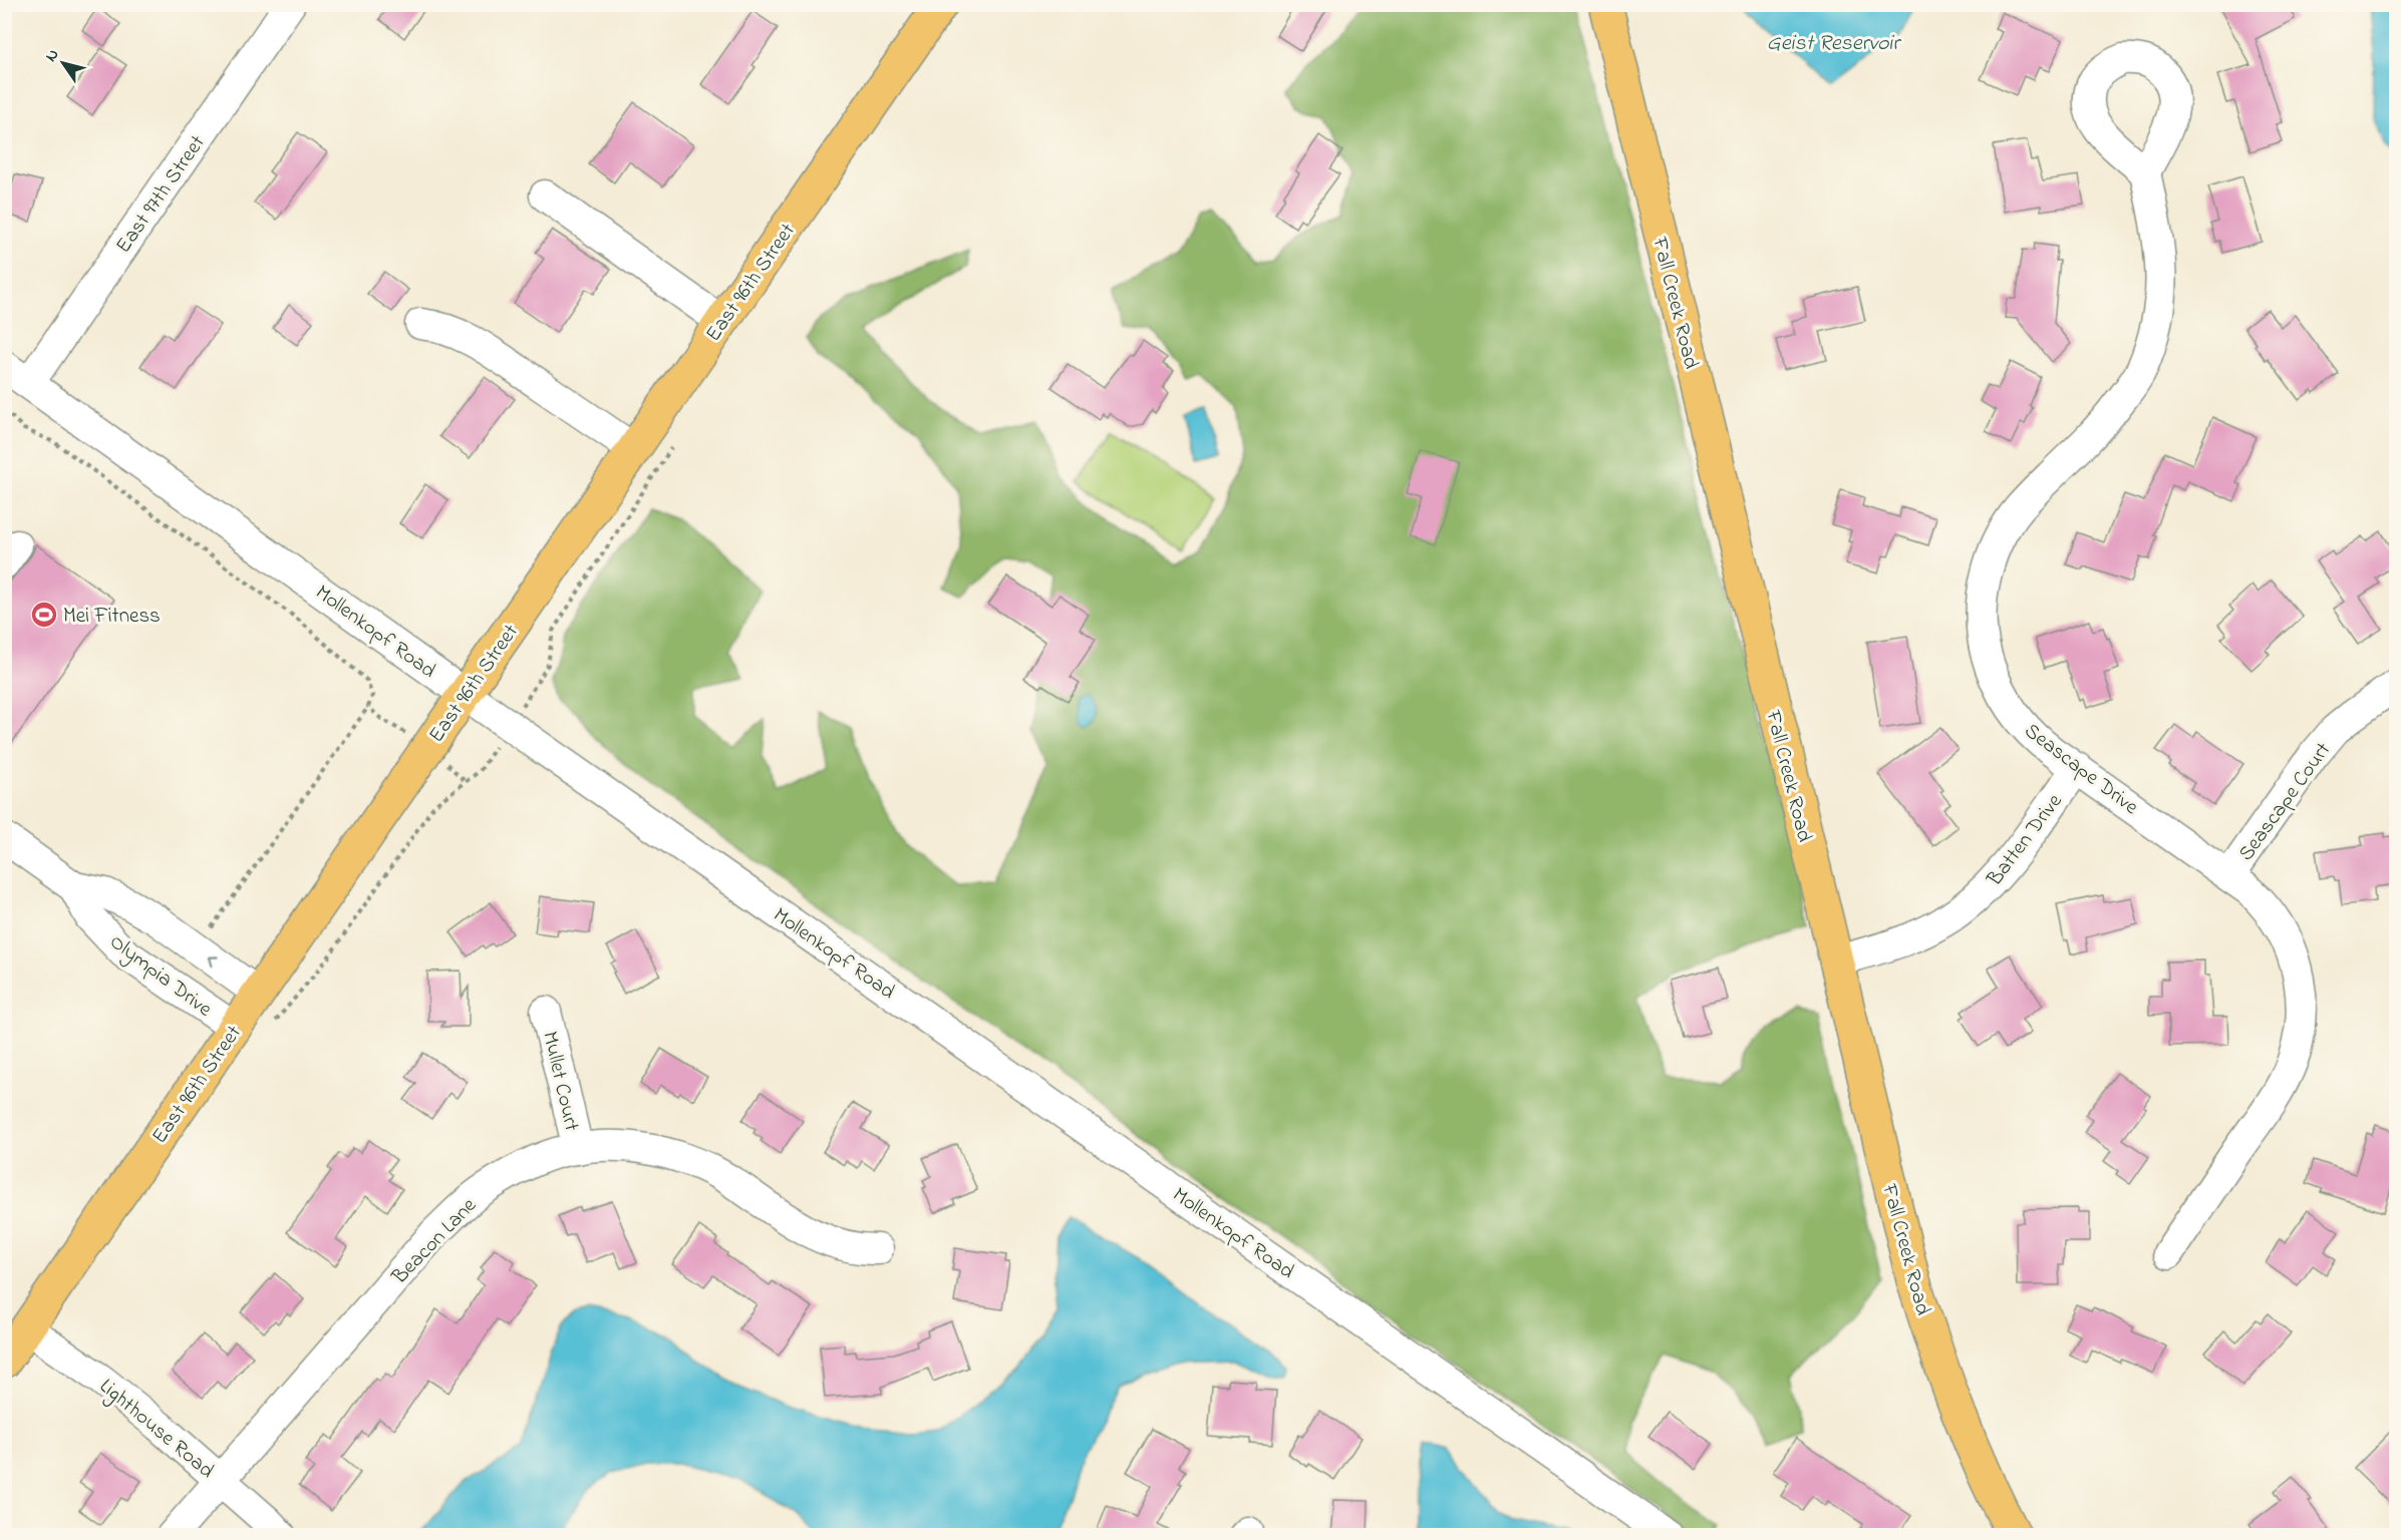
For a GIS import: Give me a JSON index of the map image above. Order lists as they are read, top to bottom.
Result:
{
  "streets": {
    "main road": ["East 96th Street", "Fall Creek Road"],
    "street": [
      "East 97th Street",
      "Mollenkopf Road",
      "Seascape Drive",
      "Seascape Court",
      "Batten Drive",
      "Olympia Drive",
      "Mullet Court",
      "Beacon Lane",
      "Lighthouse Road"
    ]
  },
  "crossings": [
    ["East 97th Street", "Mollenkopf Road"],
    ["East 96th Street", "Mollenkopf Road"],
    ["East 96th Street", "Olympia Drive"],
    ["East 96th Street", "Lighthouse Road"],
    ["Fall Creek Road", "Batten Drive"],
    ["Seascape Drive", "Seascape Court"],
    ["Seascape Drive", "Batten Drive"],
    ["Mullet Court", "Beacon Lane"],
    ["Beacon Lane", "Lighthouse Road"]
  ],
  "water": ["Geist Reservoir"],
  "places": {
    "sports": ["Mei Fitness"]
  },
  "north": "top left"
}
